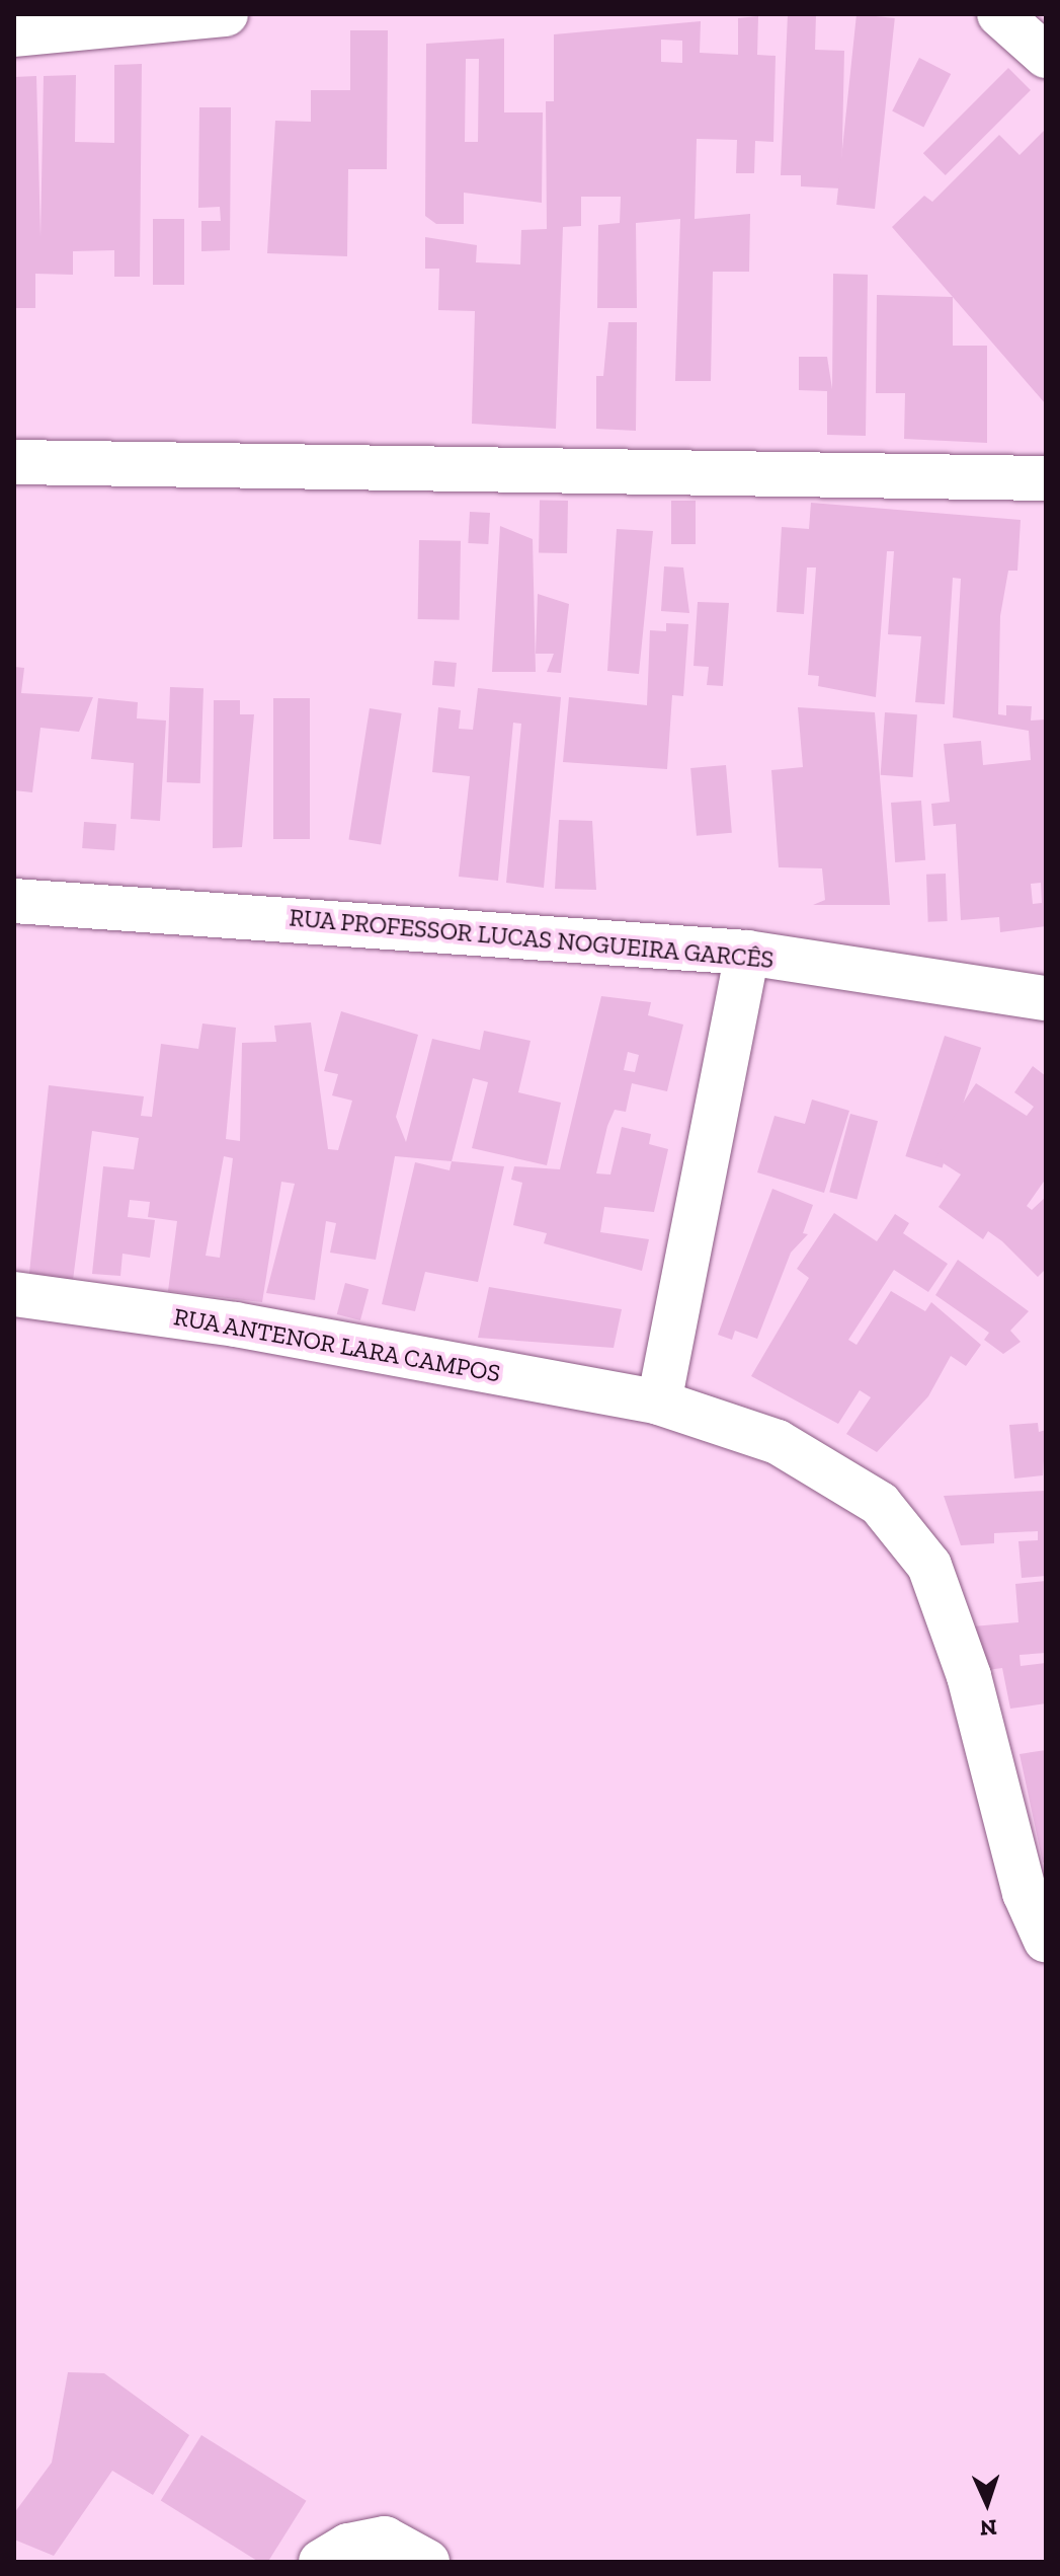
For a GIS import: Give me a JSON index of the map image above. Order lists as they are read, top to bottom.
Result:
{
  "streets": {
    "street": ["RUA PROFESSOR LUCAS NOGUEIRA GARCÊS", "RUA ANTENOR LARA CAMPOS"]
  },
  "north": "bottom"
}
